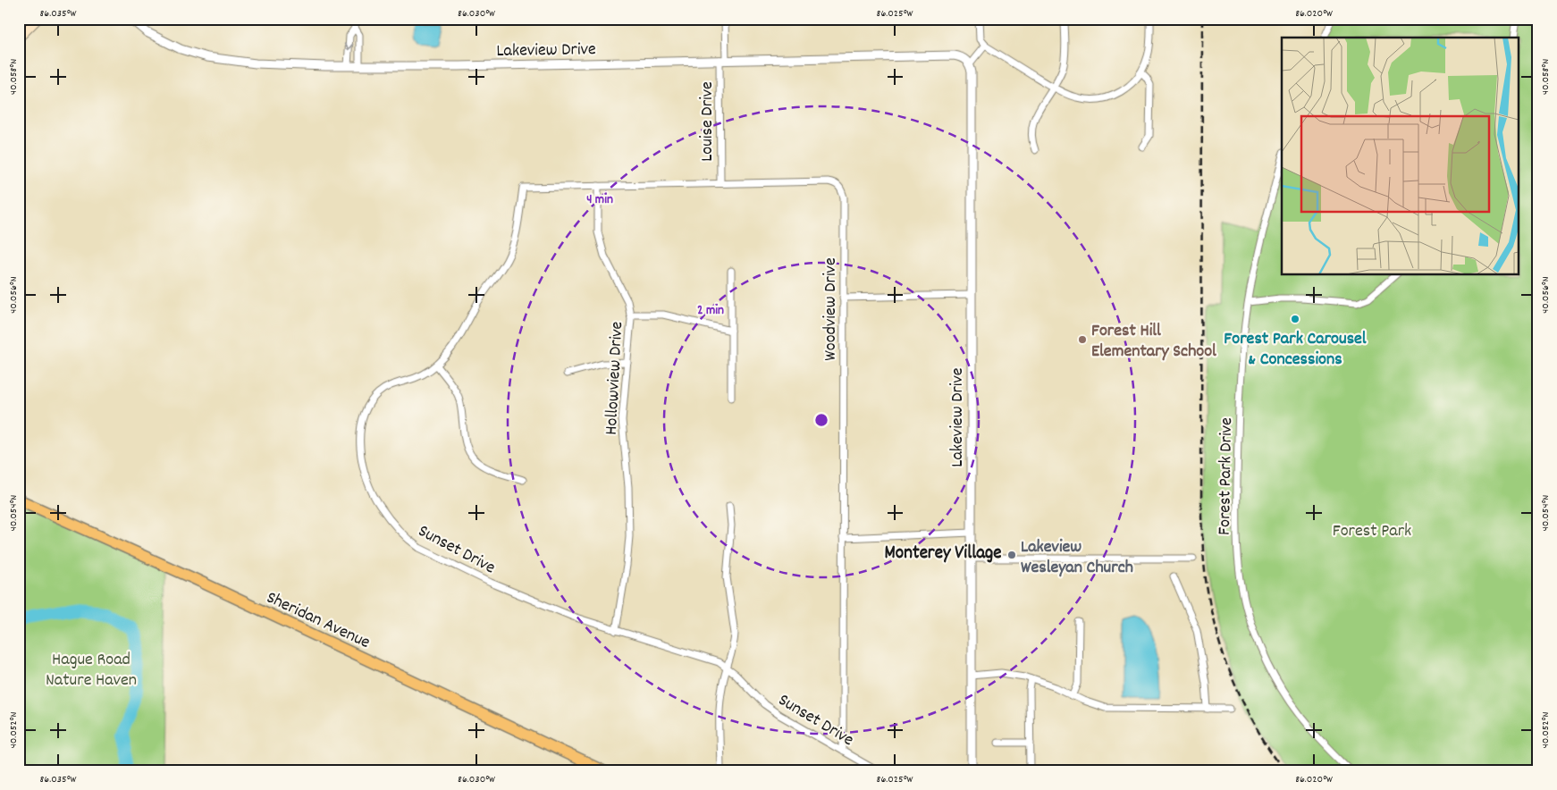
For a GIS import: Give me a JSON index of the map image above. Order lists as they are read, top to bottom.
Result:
{
  "streets": {
    "main road": ["Sheridan Avenue"],
    "street": [
      "Lakeview Drive",
      "Louise Drive",
      "Woodview Drive",
      "Hollowview Drive",
      "Forest Park Drive",
      "Sunset Drive"
    ]
  },
  "crossings": [
    ["Lakeview Drive", "Louise Drive"],
    ["Louise Drive", "Woodview Drive"],
    ["Woodview Drive", "Hollowview Drive"],
    ["Woodview Drive", "Sunset Drive"],
    ["Hollowview Drive", "Sunset Drive"]
  ],
  "districts": ["Monterey Village"],
  "parks": ["Forest Park", "Hague Road Nature Haven"],
  "places": ["Forest Park Carousel & Concessions", "Forest Hill Elementary School", "Lakeview Wesleyan Church"],
  "coordinates": [
    "86.035°W",
    "86.030°W",
    "86.025°W",
    "86.020°W",
    "40.058°N",
    "40.056°N",
    "40.054°N",
    "40.052°N"
  ],
  "rings": ["4 min", "2 min"]
}
